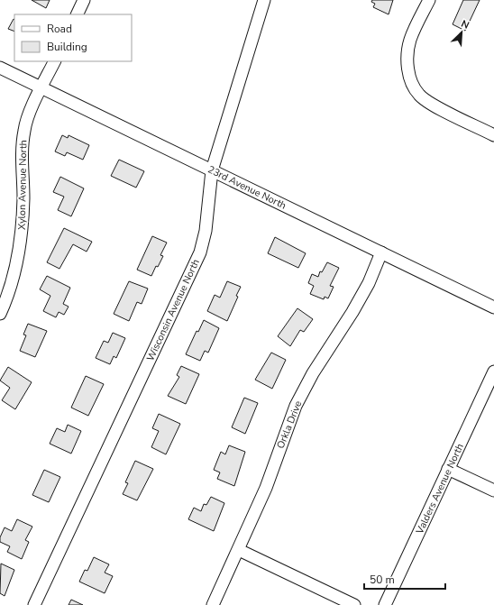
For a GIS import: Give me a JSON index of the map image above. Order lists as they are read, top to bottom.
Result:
{
  "streets": {
    "street": [
      "Xylon Avenue North",
      "23rd Avenue North",
      "Wisconsin Avenue North",
      "Orkla Drive",
      "Valders Avenue North"
    ]
  },
  "crossings": [
    ["Xylon Avenue North", "23rd Avenue North"],
    ["23rd Avenue North", "Wisconsin Avenue North"],
    ["23rd Avenue North", "Orkla Drive"]
  ],
  "legend": ["Road", "Building"],
  "scale_bar": "50 m",
  "north": "top right"
}
